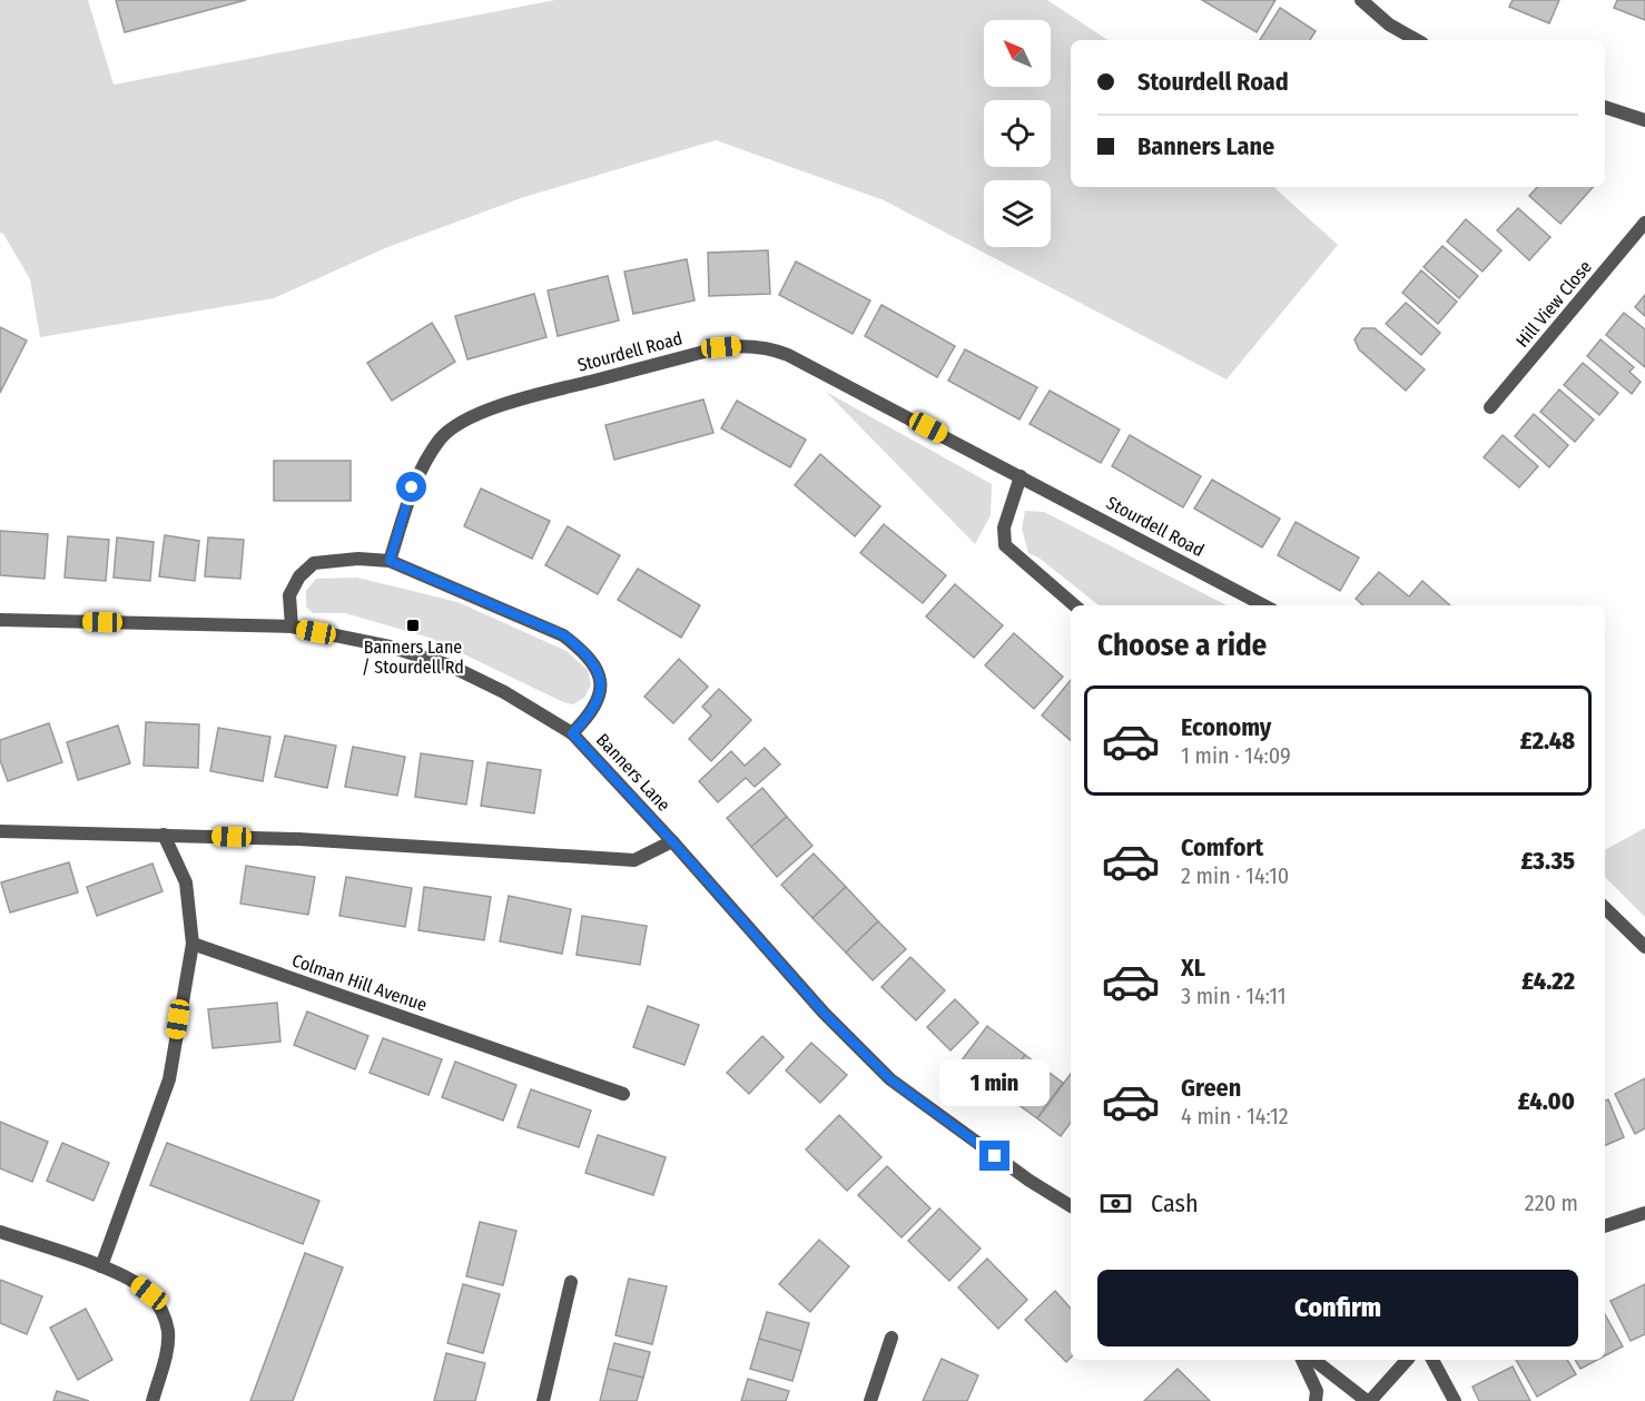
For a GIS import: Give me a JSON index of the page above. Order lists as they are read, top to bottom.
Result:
{
  "streets": {
    "street": [
      "Hill View Close",
      "Stourdell Road",
      "Banners Lane",
      "Colman Hill Avenue"
    ]
  },
  "places": {
    "transit": ["Banners Lane / Stourdell Rd"]
  },
  "north": "top left",
  "page": {
    "banner": ["Stourdell Road", "Banners Lane"],
    "heading": "Choose a ride",
    "list": [
      {
        "name": "Economy",
        "note": "1 min · 14:09",
        "value": "£2.48"
      },
      {
        "name": "Comfort",
        "note": "2 min · 14:10",
        "value": "£3.35"
      },
      {
        "name": "XL",
        "note": "3 min · 14:11",
        "value": "£4.22"
      },
      {
        "name": "Green",
        "note": "4 min · 14:12",
        "value": "£4.00"
      }
    ],
    "bubble": "1 min",
    "pay": ["Cash", "220 m"],
    "buttons": "Confirm"
  }
}
